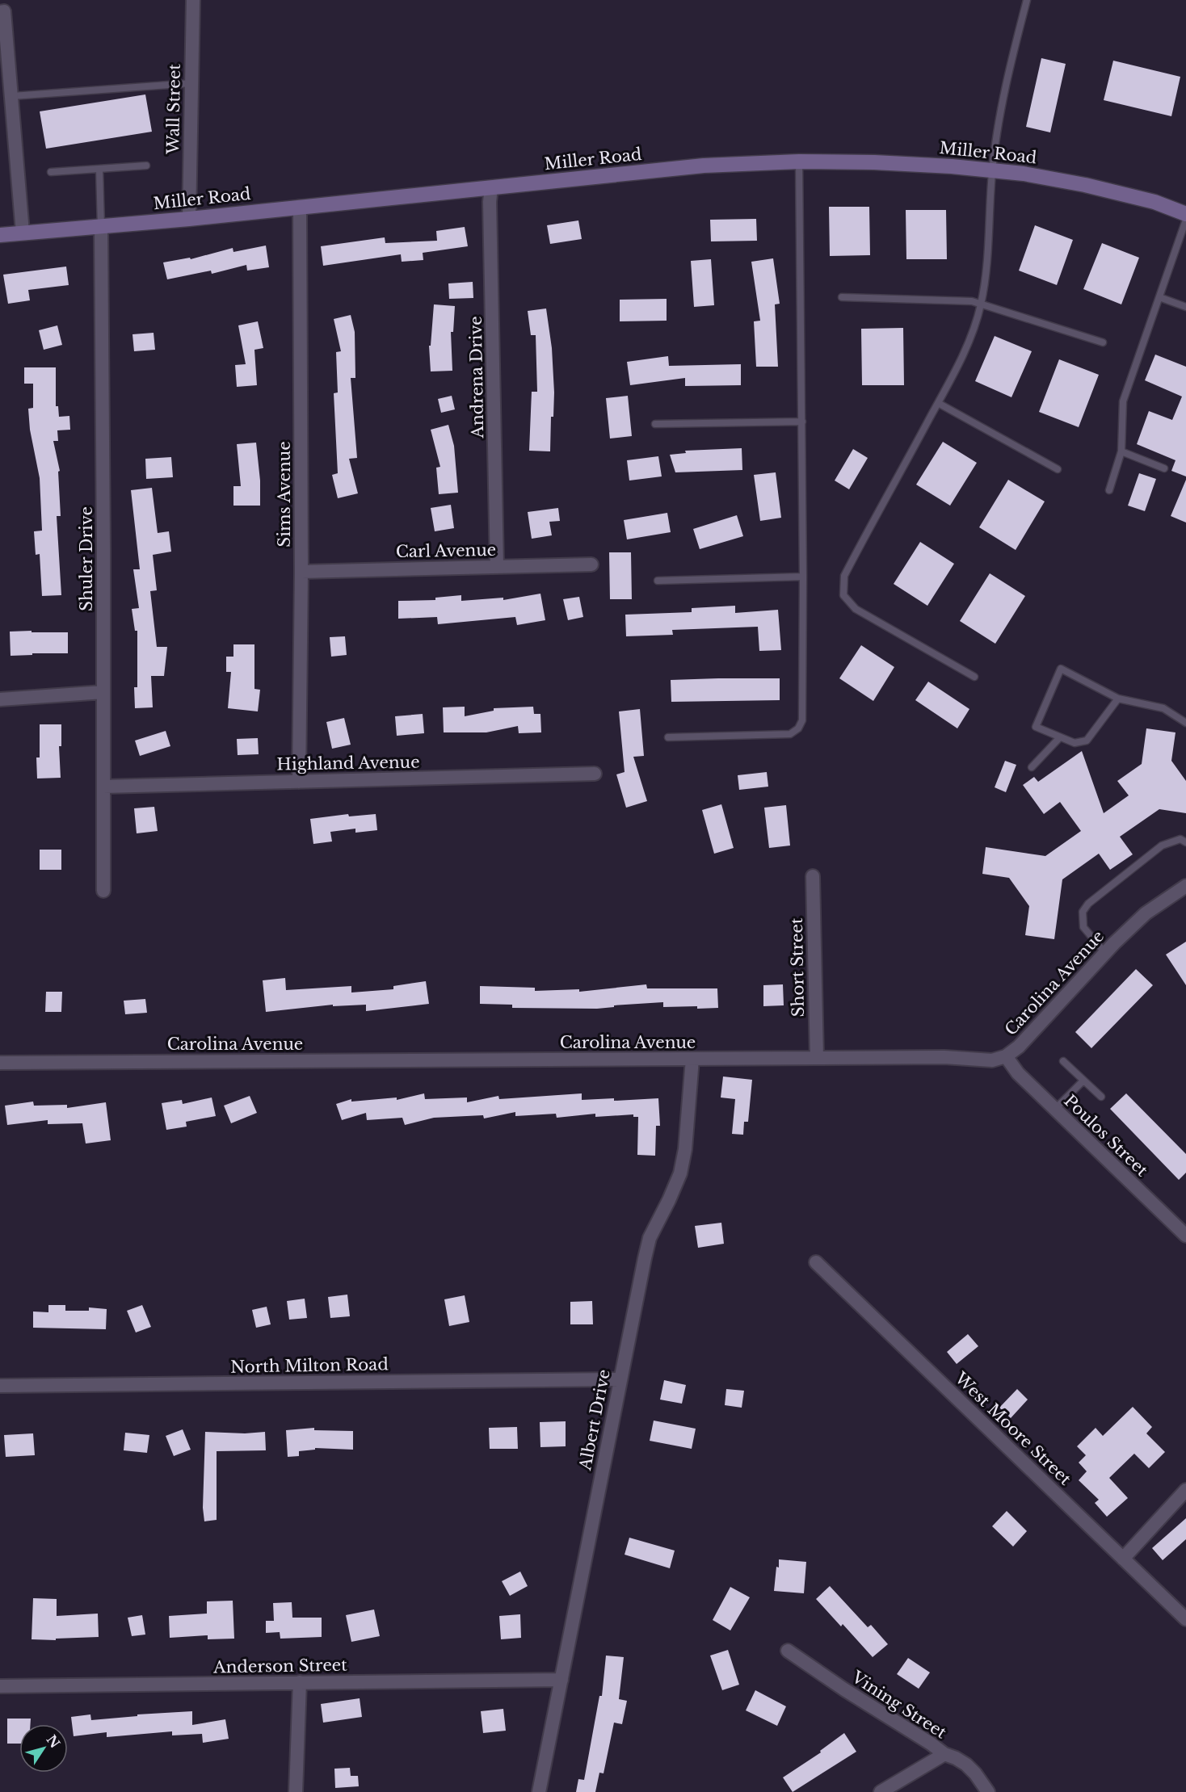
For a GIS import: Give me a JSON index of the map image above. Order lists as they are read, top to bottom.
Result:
{
  "streets": {
    "main road": ["Miller Road"],
    "street": [
      "Wall Street",
      "Andrena Drive",
      "Sims Avenue",
      "Carl Avenue",
      "Shuler Drive",
      "Highland Avenue",
      "Short Street",
      "Carolina Avenue",
      "Poulos Street",
      "North Milton Road",
      "Albert Drive",
      "West Moore Street",
      "Anderson Street",
      "Vining Street"
    ]
  },
  "crossings": [
    ["Wall Street", "Miller Road"],
    ["Miller Road", "Andrena Drive"],
    ["Miller Road", "Sims Avenue"],
    ["Miller Road", "Shuler Drive"],
    ["Andrena Drive", "Carl Avenue"],
    ["Sims Avenue", "Carl Avenue"],
    ["Sims Avenue", "Highland Avenue"],
    ["Shuler Drive", "Highland Avenue"],
    ["Short Street", "Carolina Avenue"],
    ["Carolina Avenue", "Poulos Street"],
    ["Carolina Avenue", "Albert Drive"],
    ["North Milton Road", "Albert Drive"],
    ["Albert Drive", "Anderson Street"]
  ],
  "north": "top right"
}
